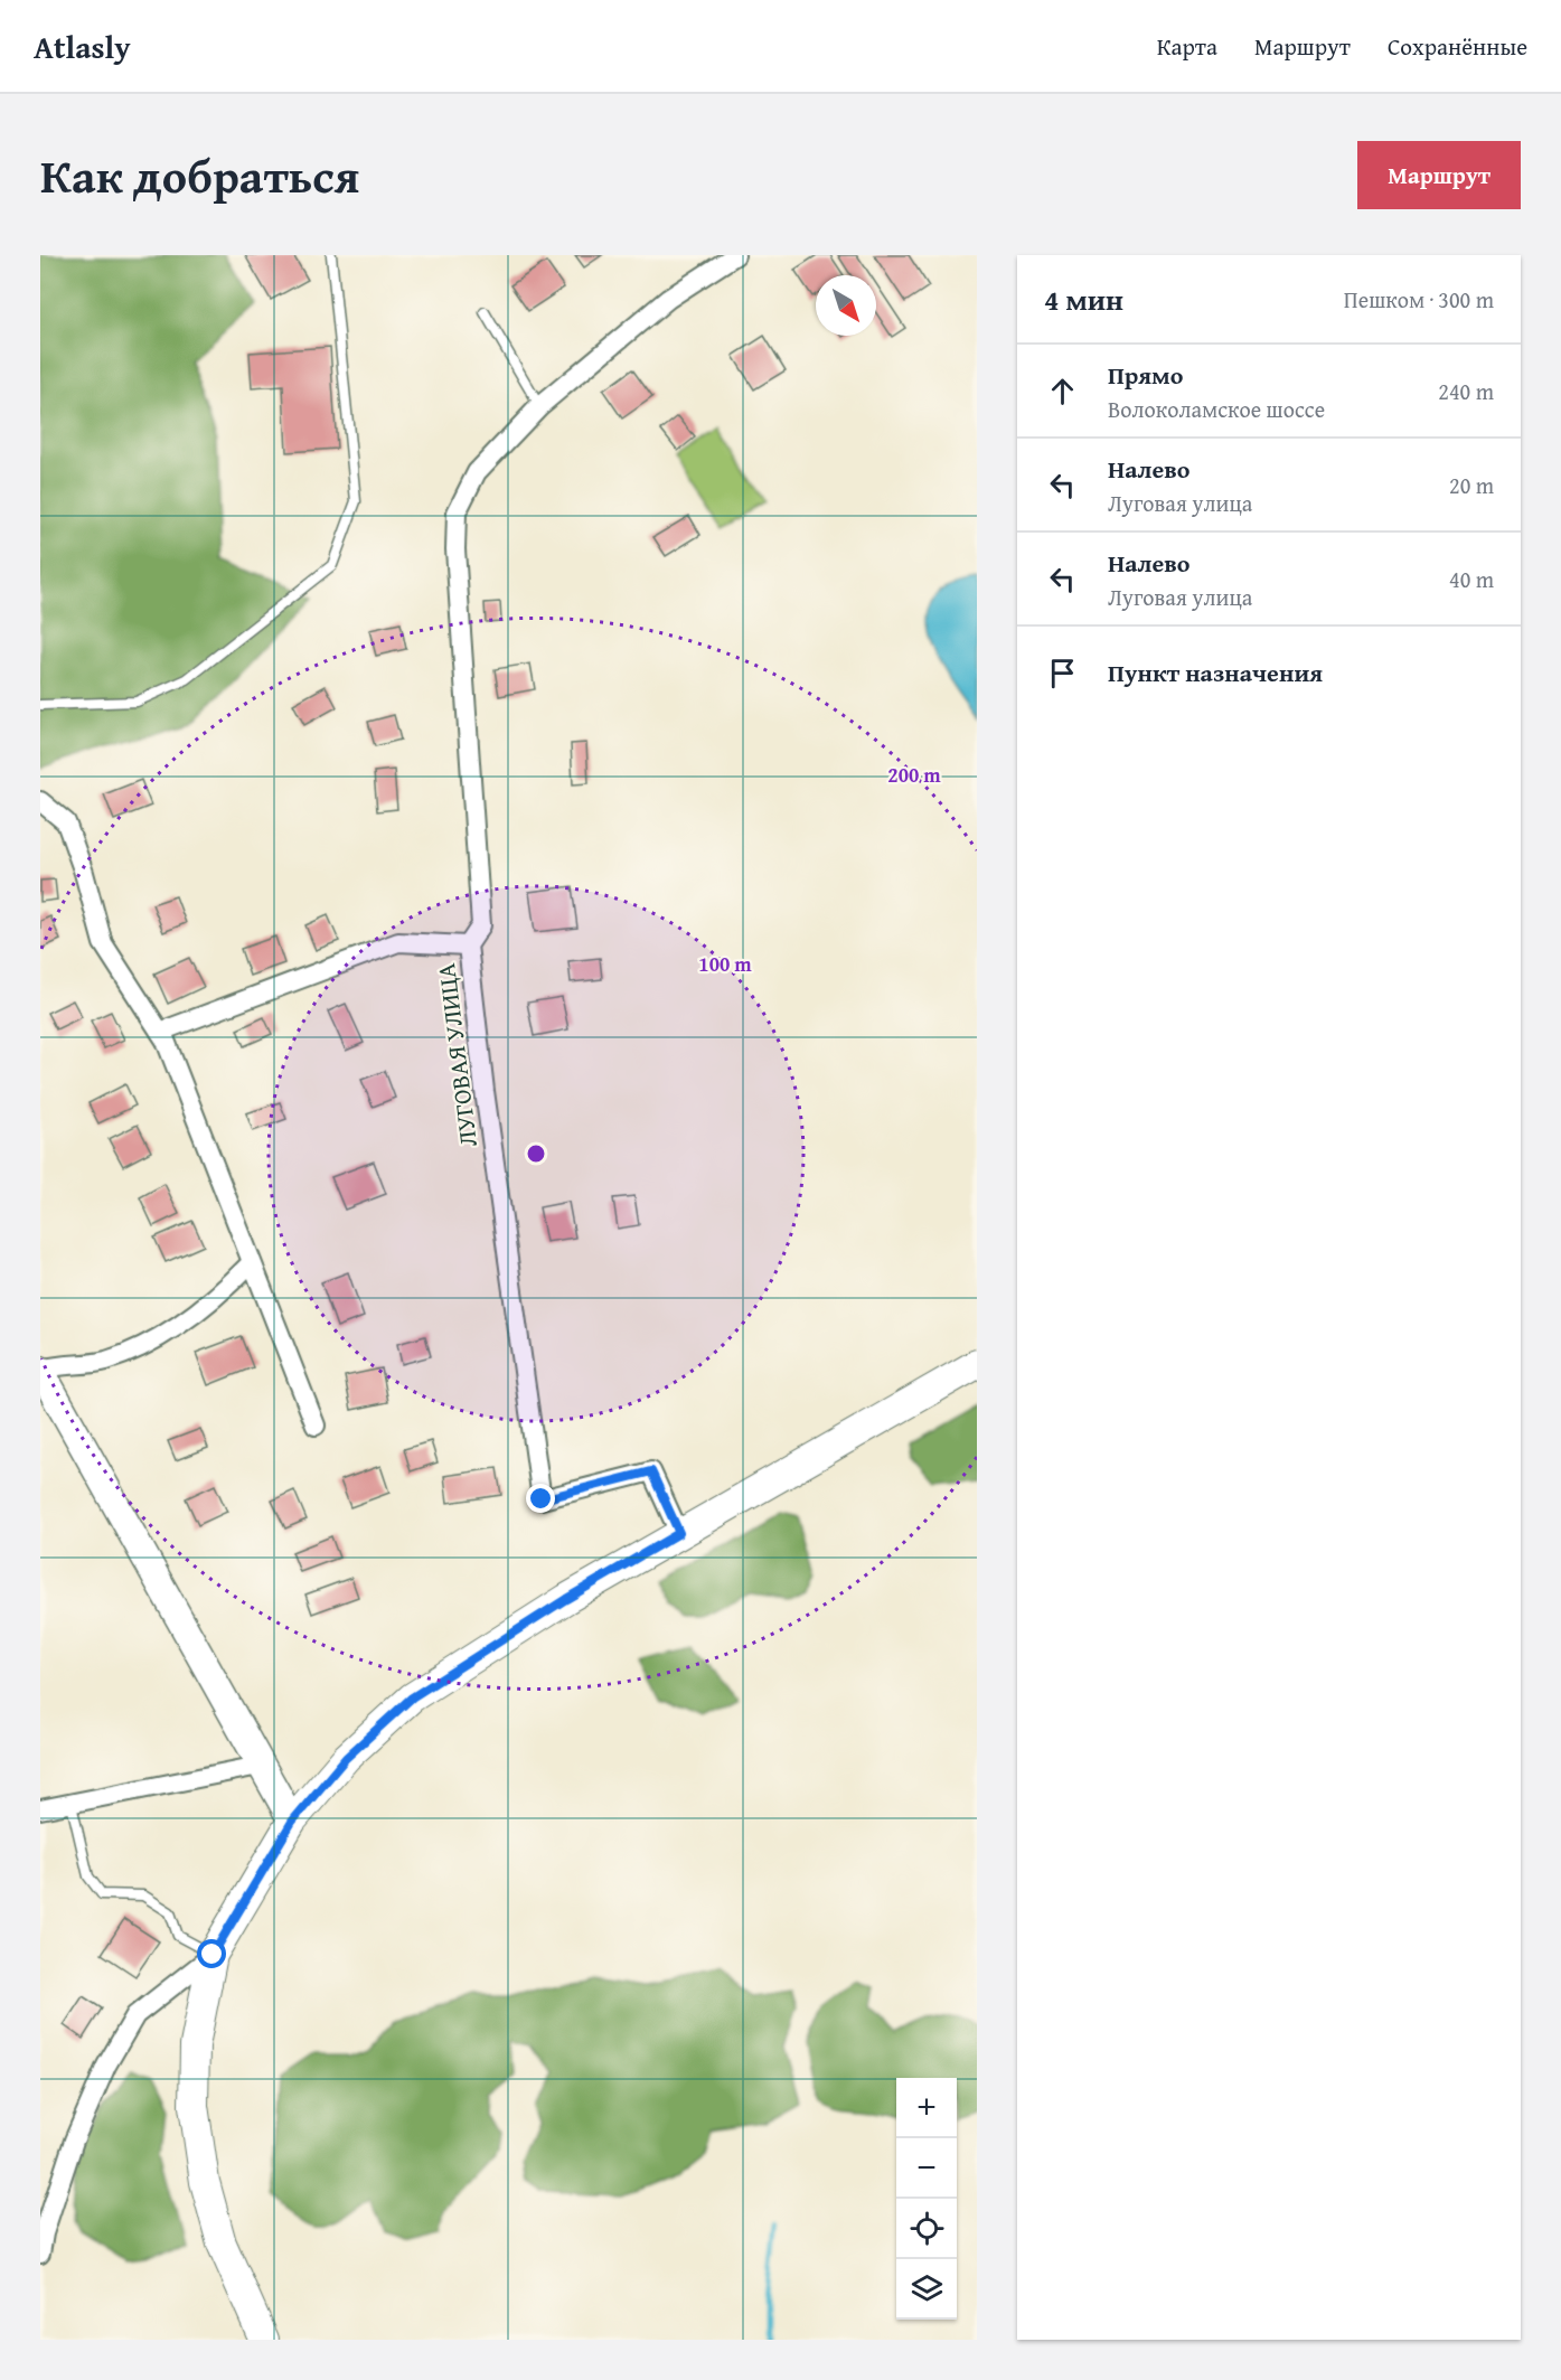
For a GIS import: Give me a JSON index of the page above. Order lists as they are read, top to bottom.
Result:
{
  "streets": {
    "street": ["ЛУГОВАЯ УЛИЦА"]
  },
  "north": "bottom right",
  "page": {
    "header": "Atlasly",
    "nav": ["Карта", "Маршрут", "Сохранённые"],
    "title": "Как добраться",
    "buttons": "Маршрут",
    "heading": ["4 мин", "Пешком · 300 m"],
    "list": [
      ["Прямо", "Волоколамское шоссе", "240 m"],
      ["Налево", "Луговая улица", "20 m"],
      ["Налево", "Луговая улица", "40 m"],
      "Пункт назначения"
    ],
    "map_buttons": ["+", "−"]
  },
  "rings": ["200 m", "100 m"]
}
